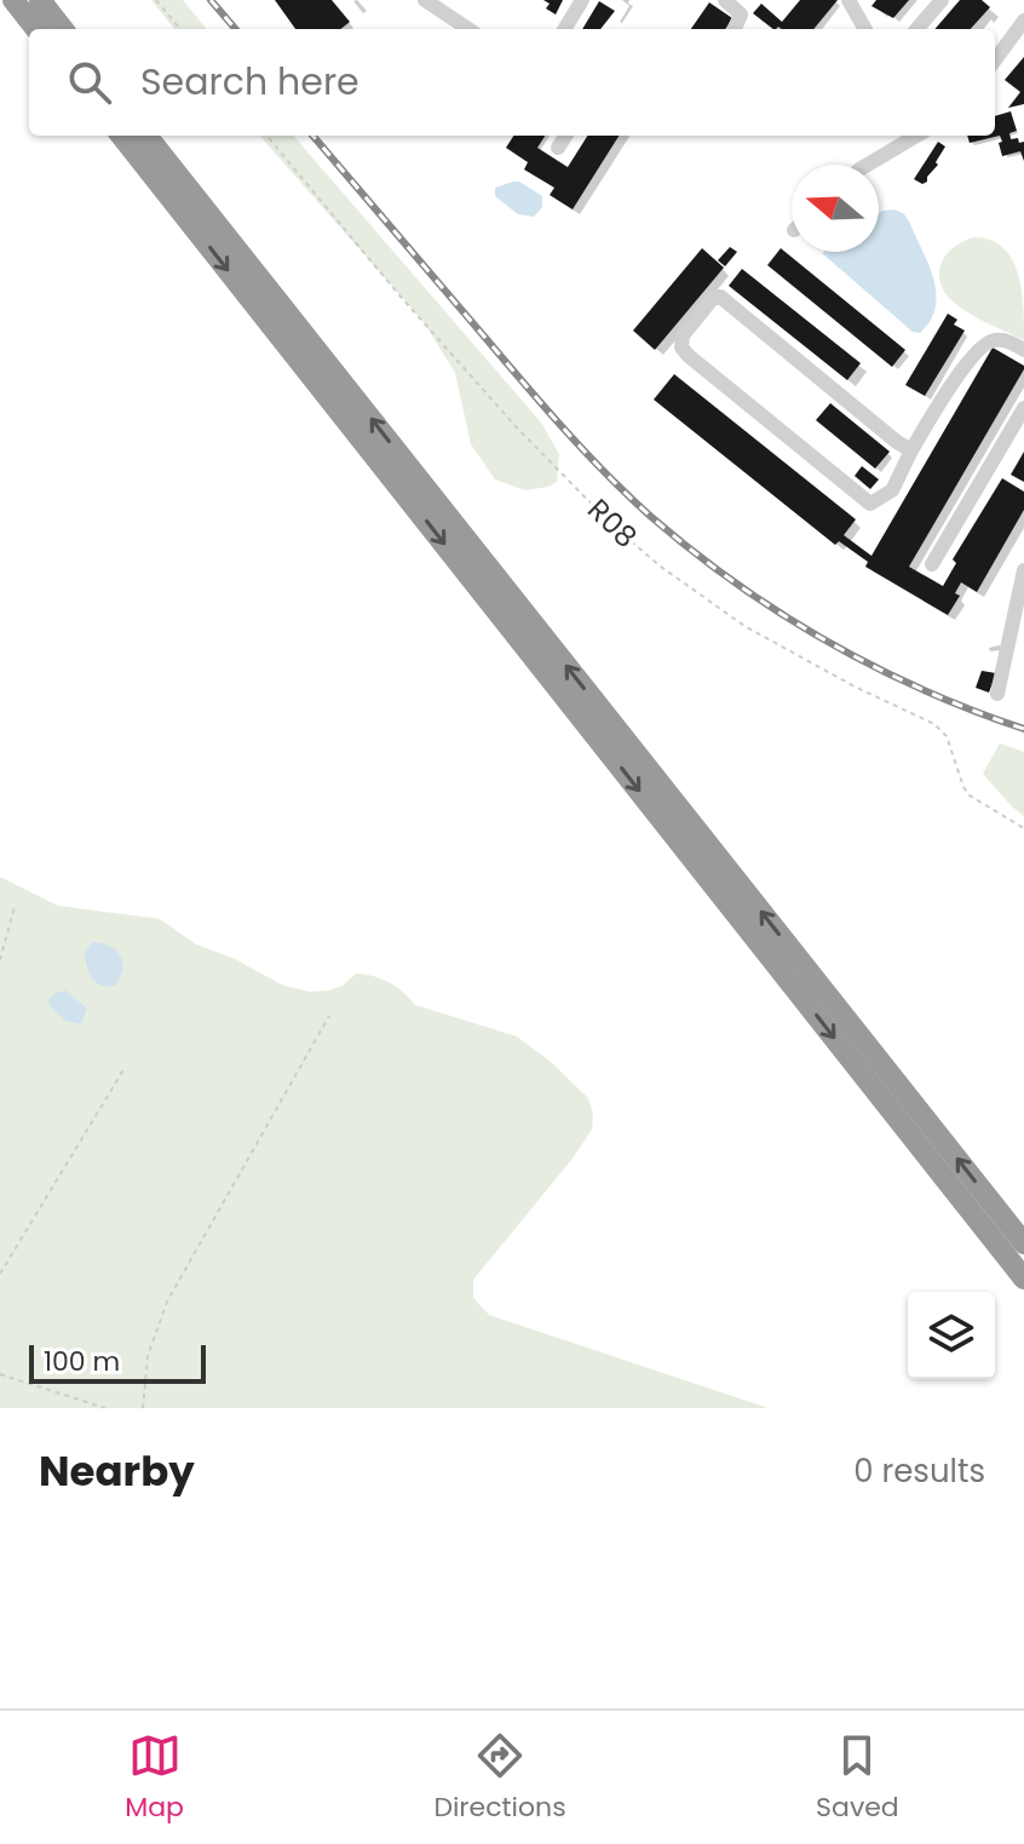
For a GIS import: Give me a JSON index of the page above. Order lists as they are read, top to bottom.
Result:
{
  "streets": {
    "path": ["R08"]
  },
  "scale_bar": "100 m",
  "north": "left",
  "page": {
    "search": "Search here",
    "scale": "100 m",
    "heading": ["Nearby", "0 results"],
    "nav": ["Map", "Directions", "Saved"]
  }
}
